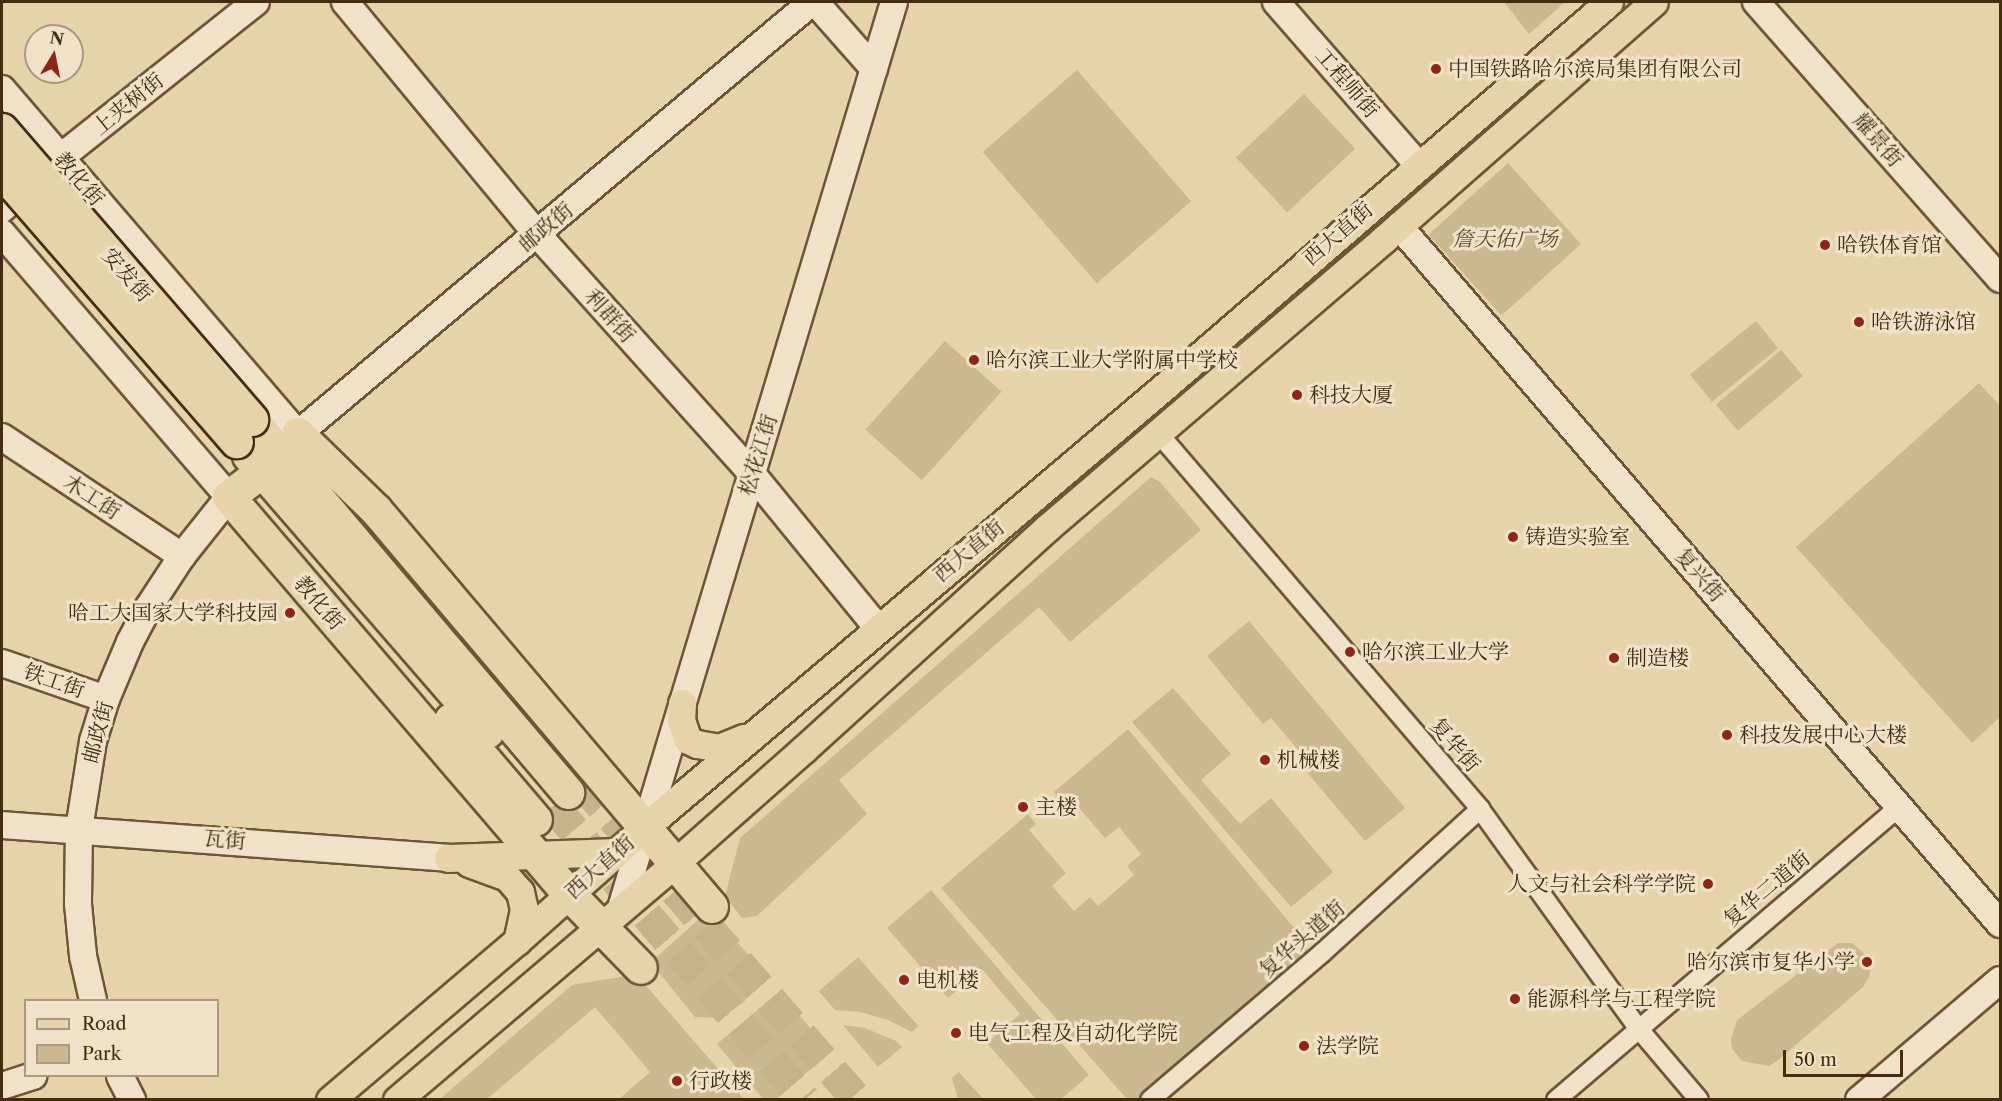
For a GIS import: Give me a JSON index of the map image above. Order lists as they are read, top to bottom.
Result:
{
  "streets": {
    "highway": ["教化街", "安发街"],
    "main road": ["西大直街"],
    "street": [
      "工程师街",
      "上夹树街",
      "耀景街",
      "邮政街",
      "利群街",
      "松花江街",
      "木工街",
      "复兴街",
      "铁工街",
      "复华街",
      "瓦街",
      "复华二道街",
      "复华头道街"
    ]
  },
  "crossings": [
    ["工程师街", "西大直街"],
    ["上夹树街", "教化街"],
    ["教化街", "邮政街"],
    ["教化街", "西大直街"],
    ["教化街", "安发街"],
    ["教化街", "松花江街"],
    ["邮政街", "利群街"],
    ["邮政街", "木工街"],
    ["邮政街", "铁工街"],
    ["邮政街", "瓦街"],
    ["西大直街", "利群街"],
    ["西大直街", "松花江街"],
    ["西大直街", "复兴街"],
    ["西大直街", "复华街"],
    ["利群街", "松花江街"],
    ["复兴街", "复华二道街"],
    ["复华街", "复华二道街"],
    ["复华街", "复华头道街"]
  ],
  "parks": ["詹天佑广场"],
  "places": [
    "中国铁路哈尔滨局集团有限公司",
    "哈铁体育馆",
    "哈铁游泳馆",
    "哈尔滨工业大学附属中学校",
    "科技大厦",
    "铸造实验室",
    "哈工大国家大学科技园",
    "哈尔滨工业大学",
    "制造楼",
    "科技发展中心大楼",
    "机械楼",
    "主楼",
    "人文与社会科学学院",
    "哈尔滨市复华小学",
    "电机楼",
    "能源科学与工程学院",
    "电气工程及自动化学院",
    "法学院",
    "行政楼"
  ],
  "legend": ["Road", "Park"],
  "scale_bar": "50 m",
  "north": "top"
}
